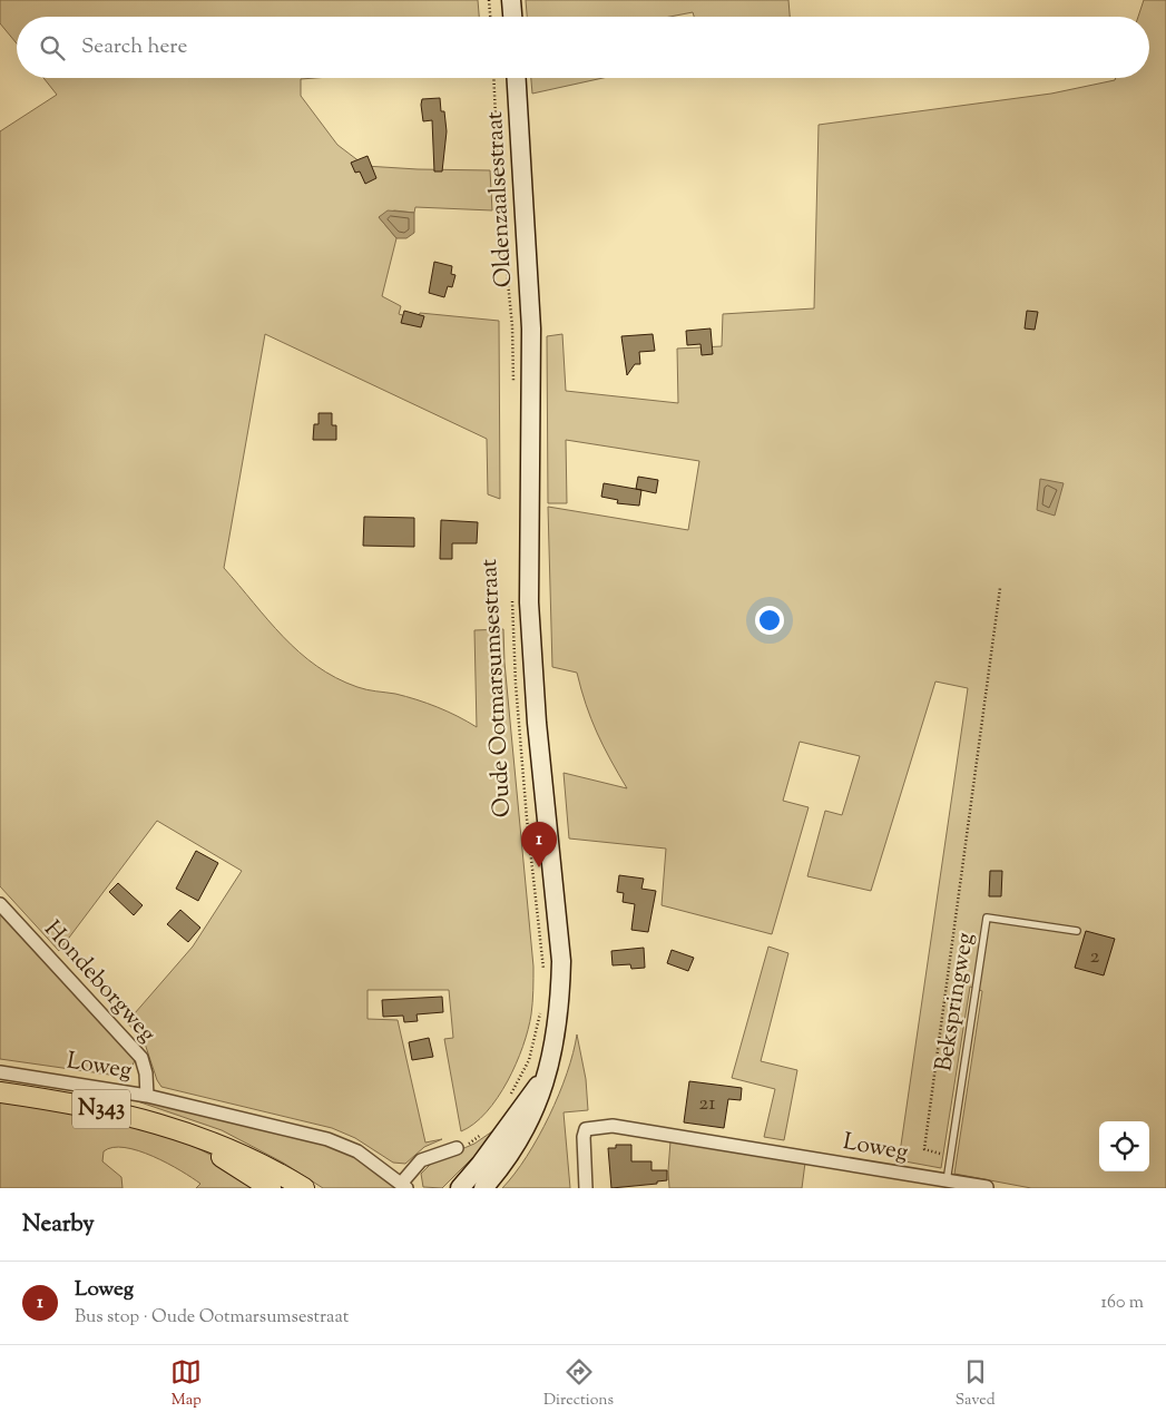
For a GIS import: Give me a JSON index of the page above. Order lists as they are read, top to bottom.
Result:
{
  "streets": {
    "main road": ["Oldenzaalsestraat", "Oude Ootmarsumsestraat", "N343"],
    "street": ["Hondeborgweg", "Loweg"],
    "lane": ["Bekspringweg"]
  },
  "crossings": [
    ["Oldenzaalsestraat", "Oude Ootmarsumsestraat"],
    ["Hondeborgweg", "Loweg"],
    ["Bekspringweg", "Loweg"]
  ],
  "house_numbers": ["2", "21"],
  "page": {
    "search": "Search here",
    "pins": "1",
    "heading": "Nearby",
    "list": [
      {
        "mark": "1",
        "name": "Loweg",
        "note": "Bus stop · Oude Ootmarsumsestraat",
        "value": "160 m"
      }
    ],
    "nav": ["Map", "Directions", "Saved"]
  }
}
